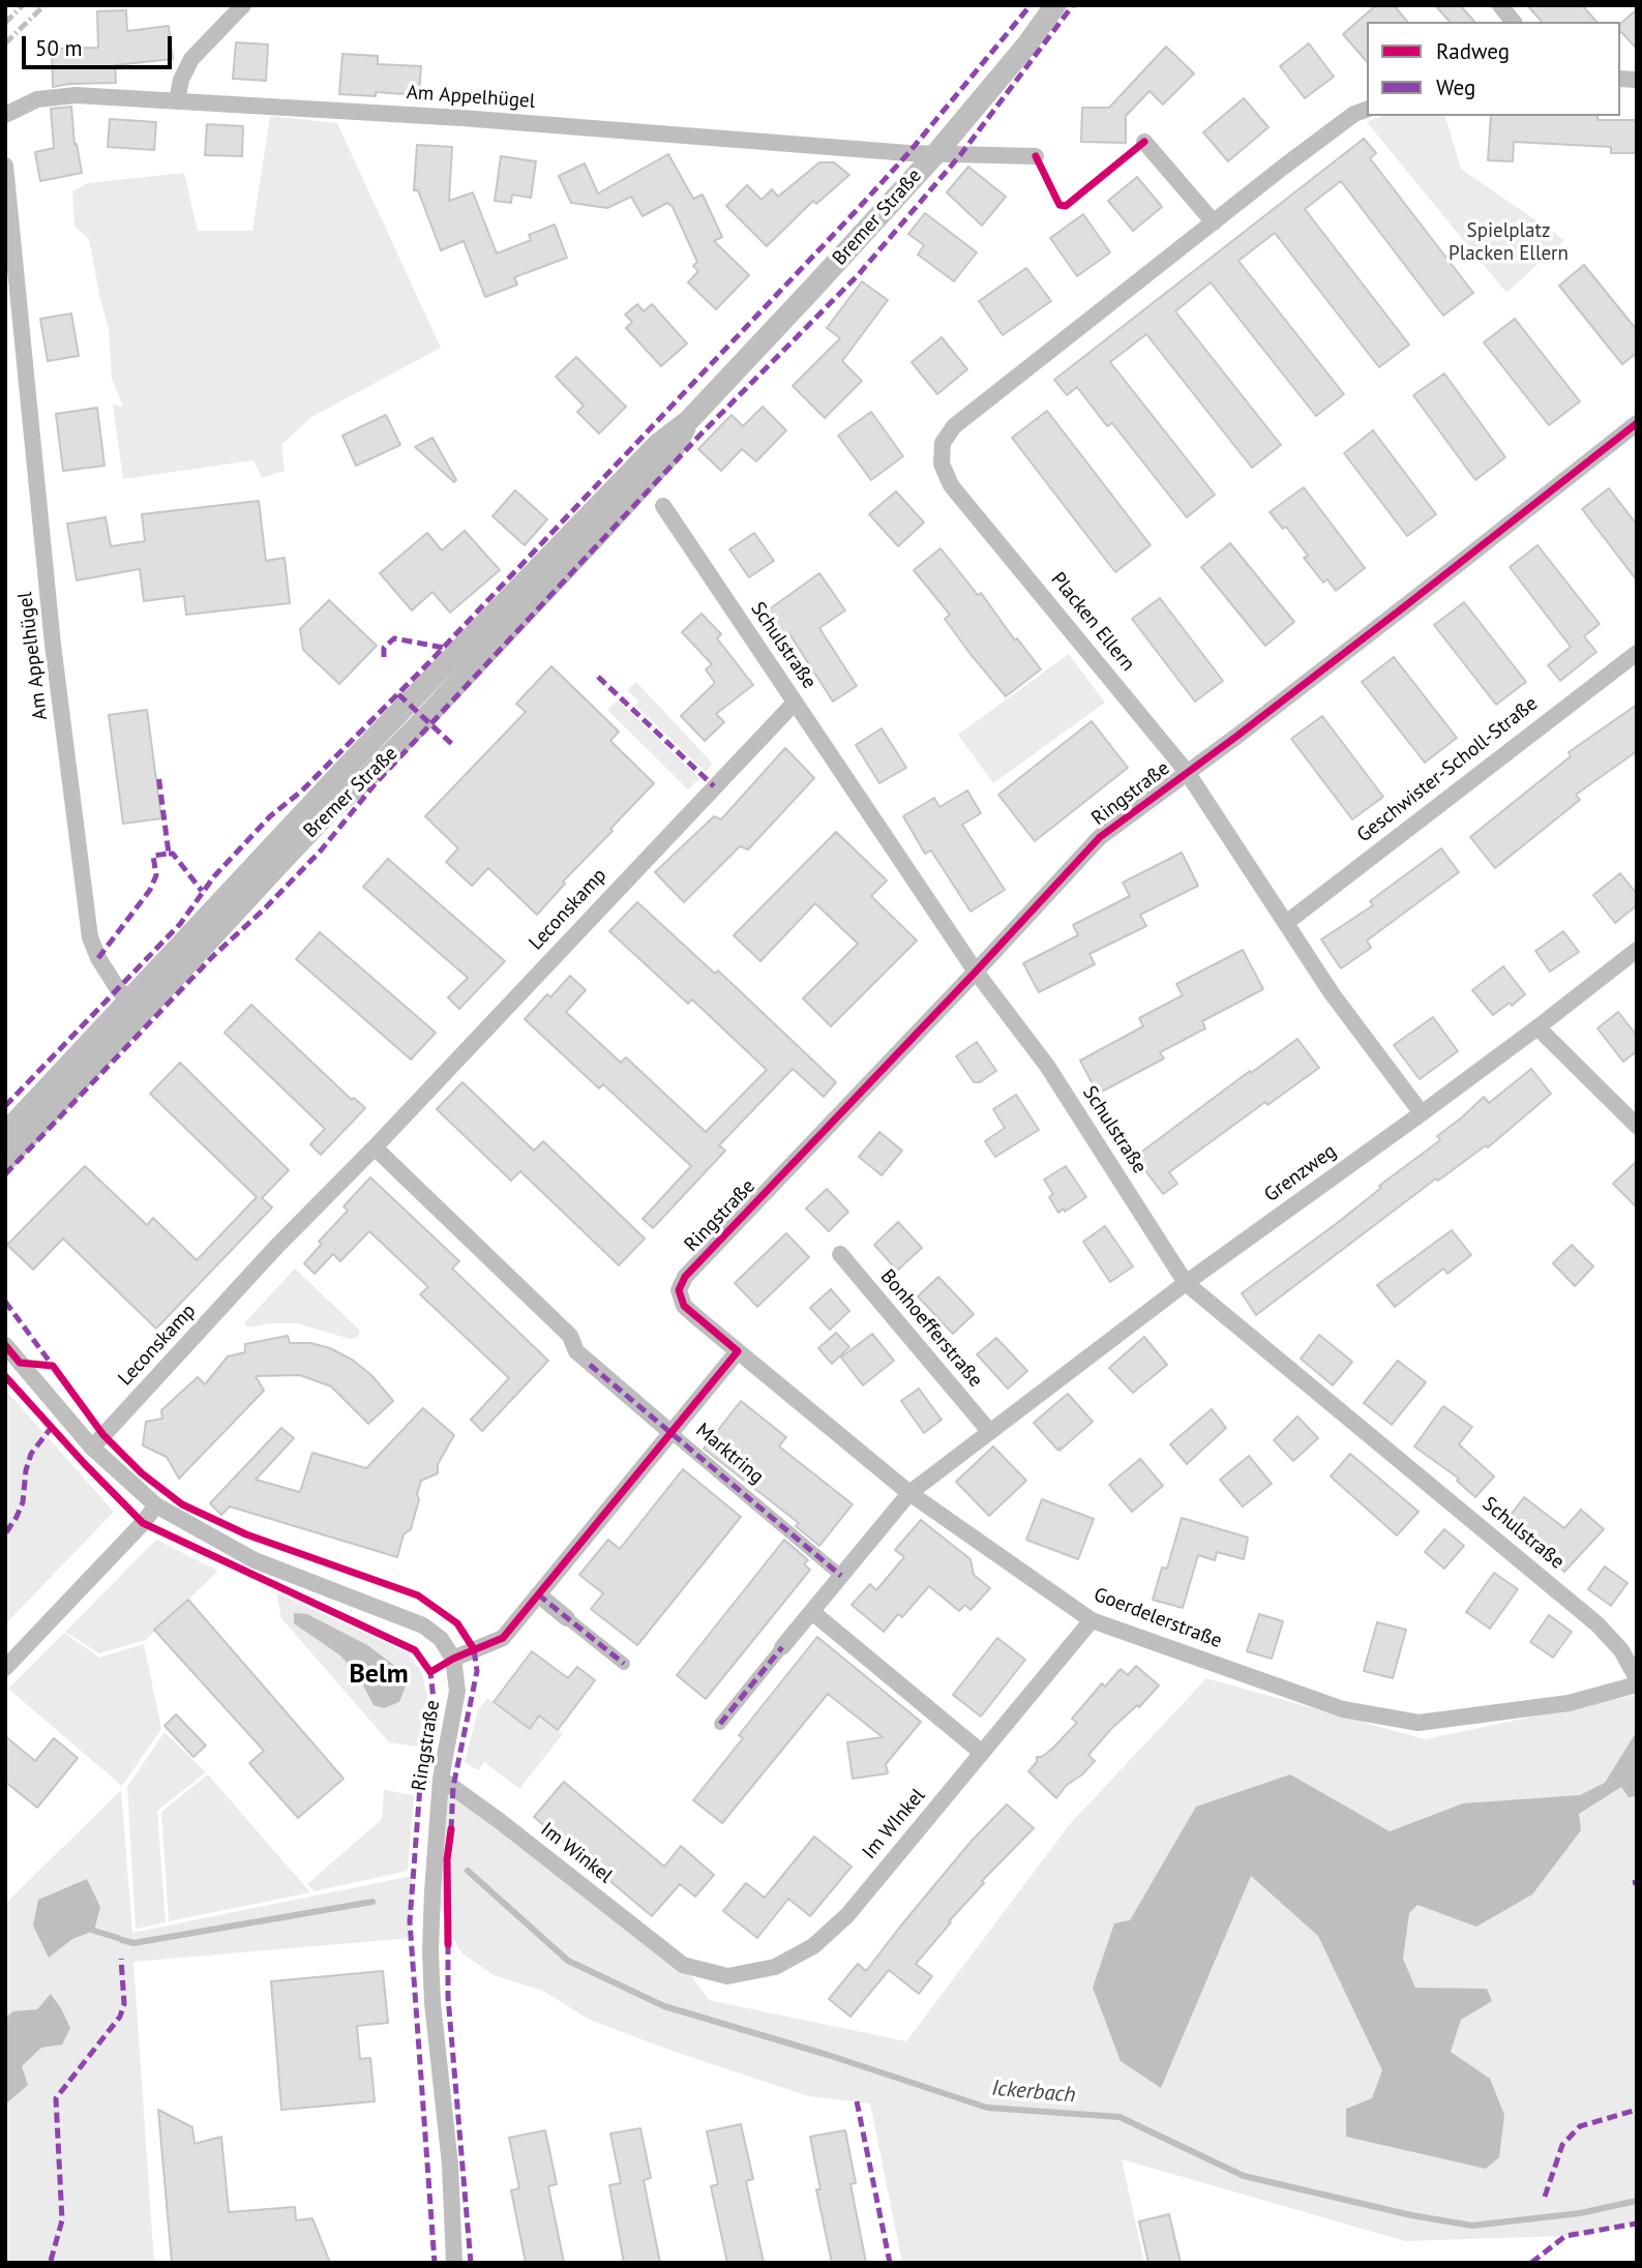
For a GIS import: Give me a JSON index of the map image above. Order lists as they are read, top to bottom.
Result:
{
  "streets": {
    "street": [
      "Am Appelhügel",
      "Bremer Straße",
      "Placken Ellern",
      "Schulstraße",
      "Geschwister-Scholl-Straße",
      "Ringstraße",
      "Leconskamp",
      "Grenzweg",
      "Bonhoefferstraße",
      "Marktring",
      "Goerdelerstraße",
      "Im WInkel",
      "Im Winkel"
    ]
  },
  "crossings": [
    ["Am Appelhügel", "Bremer Straße"],
    ["Placken Ellern", "Geschwister-Scholl-Straße"],
    ["Placken Ellern", "Ringstraße"],
    ["Placken Ellern", "Grenzweg"],
    ["Schulstraße", "Ringstraße"],
    ["Schulstraße", "Leconskamp"],
    ["Schulstraße", "Grenzweg"],
    ["Ringstraße", "Goerdelerstraße"],
    ["Ringstraße", "Im Winkel"],
    ["Leconskamp", "Marktring"],
    ["Grenzweg", "Bonhoefferstraße"],
    ["Goerdelerstraße", "Im WInkel"],
    ["Im WInkel", "Im Winkel"]
  ],
  "districts": ["Belm"],
  "water": ["Ickerbach"],
  "parks": ["Spielplatz Placken Ellern"],
  "legend": ["Radweg", "Weg"],
  "scale_bar": "50 m"
}
